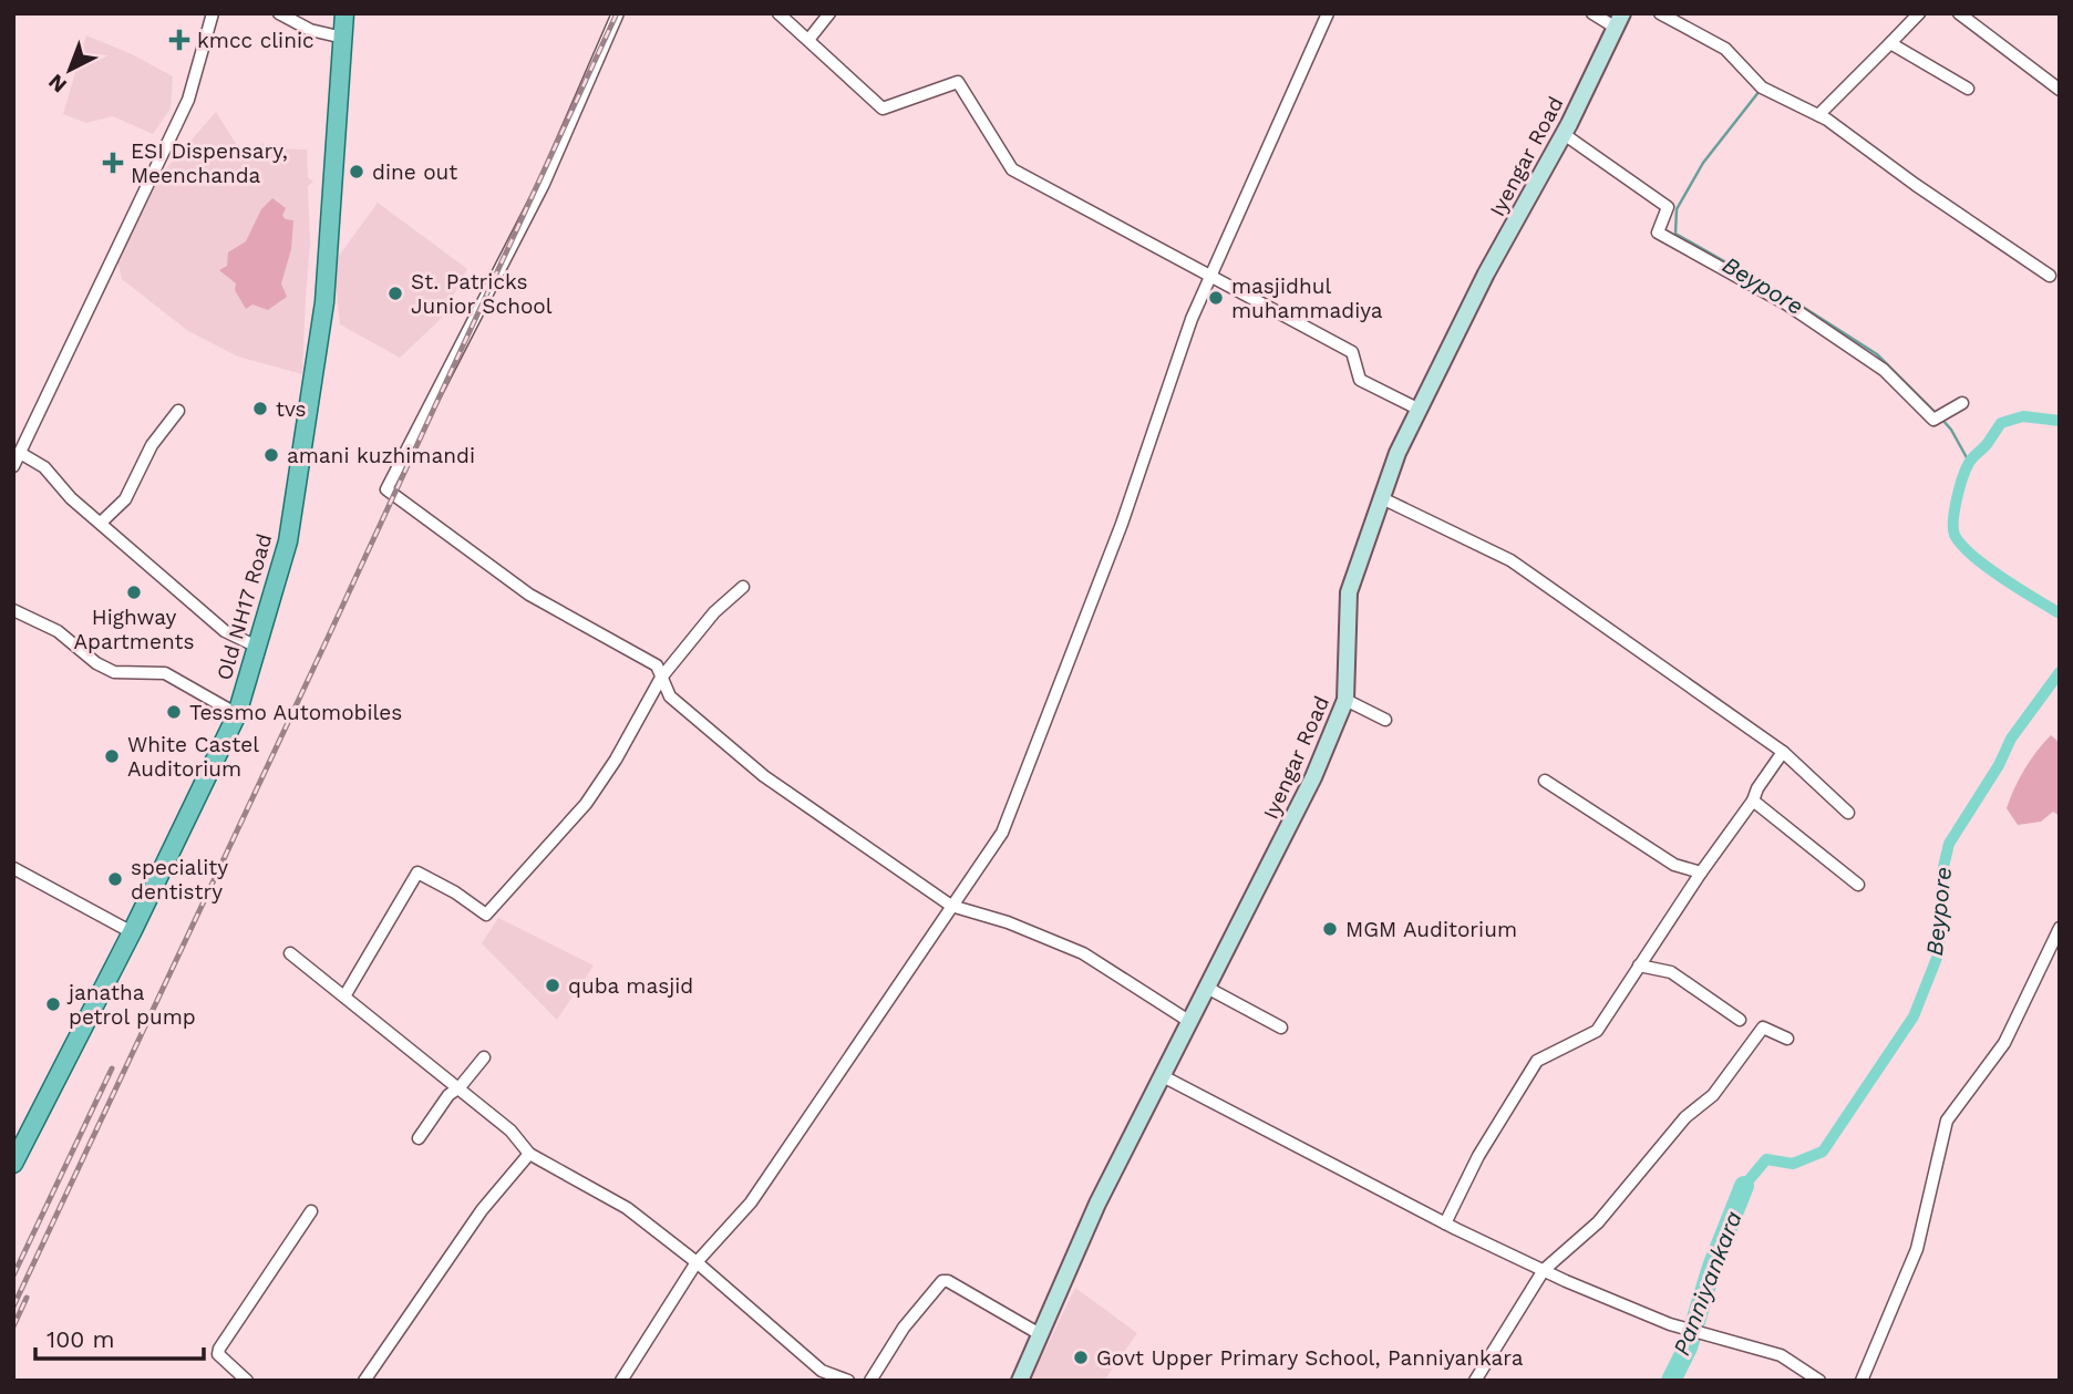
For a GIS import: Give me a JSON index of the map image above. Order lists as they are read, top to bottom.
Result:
{
  "streets": {
    "main road": ["Iyengar Road", "Old NH17 Road"]
  },
  "water": ["Beypore", "Panniyankara"],
  "places": {
    "health": ["kmcc clinic", "ESI Dispensary, Meenchanda"],
    "other": [
      "dine out",
      "St. Patricks Junior School",
      "masjidhul muhammadiya",
      "tvs",
      "amani kuzhimandi",
      "Highway Apartments",
      "Tessmo Automobiles",
      "White Castel Auditorium",
      "speciality dentistry",
      "MGM Auditorium",
      "quba masjid",
      "janatha petrol pump",
      "Govt Upper Primary School, Panniyankara"
    ]
  },
  "scale_bar": "100 m",
  "north": "bottom left"
}
